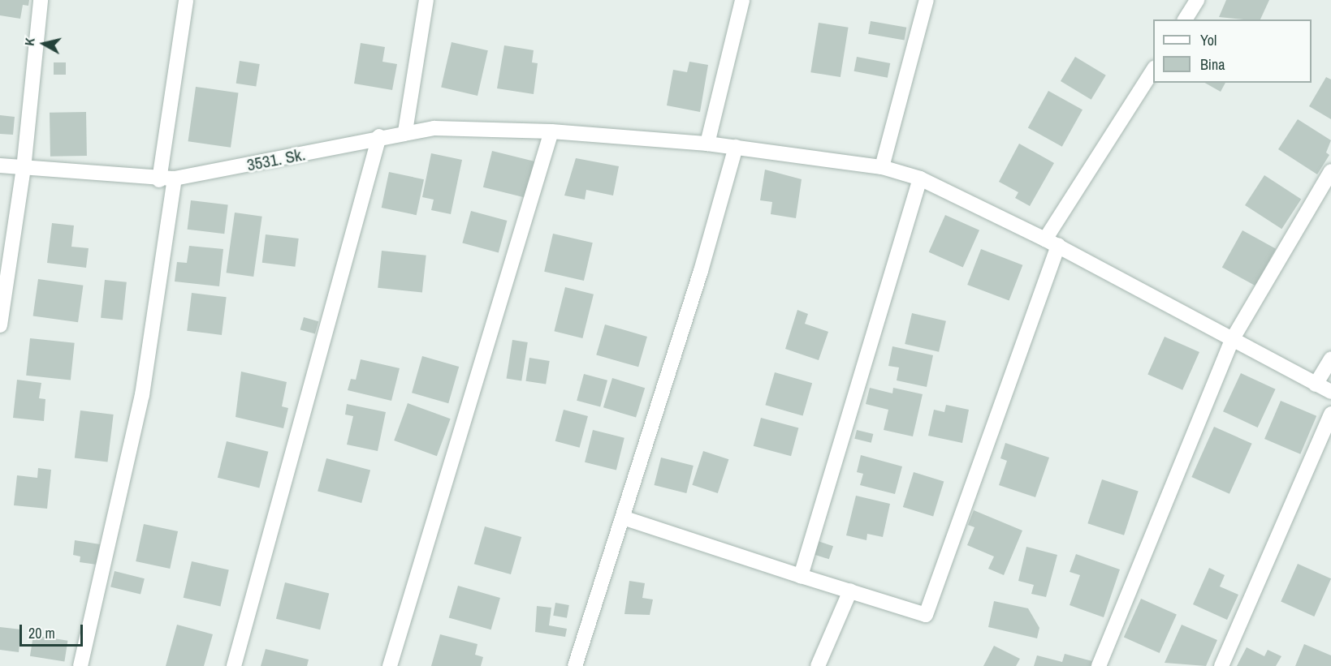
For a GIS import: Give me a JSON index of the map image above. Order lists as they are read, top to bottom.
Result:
{
  "streets": {
    "street": ["3531. Sk."]
  },
  "legend": ["Yol", "Bina"],
  "scale_bar": "20 m",
  "north": "left"
}
